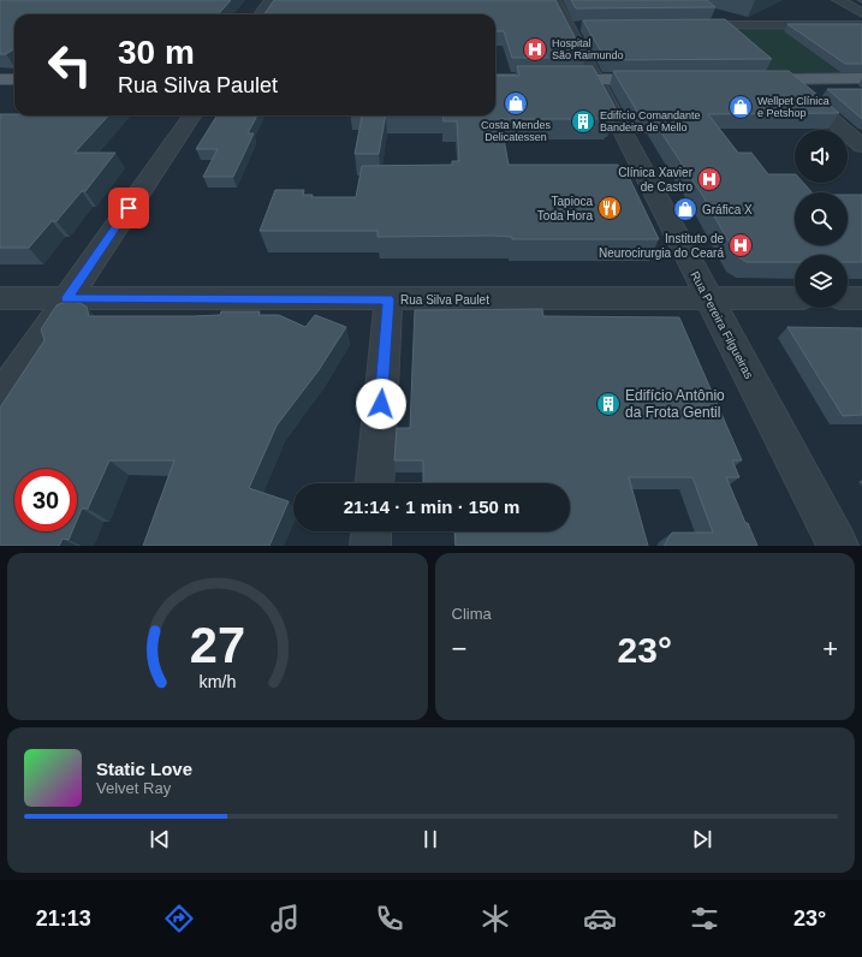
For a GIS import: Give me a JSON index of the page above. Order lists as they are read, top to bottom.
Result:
{
  "streets": {
    "street": ["Rua Silva Paulet", "Rua Pereira Filgueiras"]
  },
  "crossings": [
    ["Rua Silva Paulet", "Rua Pereira Filgueiras"]
  ],
  "places": {
    "hospital": ["Hospital São Raimundo", "Clínica Xavier de Castro", "Instituto de Neurocirurgia do Ceará"],
    "shop": ["Costa Mendes Delicatessen", "Wellpet Clínica e Petshop", "Gráfica X"],
    "building": ["Edifício Comandante Bandeira de Mello", "Edifício Antônio da Frota Gentil"],
    "restaurant": ["Tapioca Toda Hora"]
  },
  "page": {
    "turn": ["30 m", "Rua Silva Paulet"],
    "limit": "30",
    "trip": "21:14 · 1 min · 150 m",
    "tile": "Clima",
    "heat": ["−", "23°", "+"],
    "song": ["Static Love", "Velvet Ray"],
    "tabs": ["21:13", "23°"],
    "gauge": ["27", "km/h"]
  }
}
